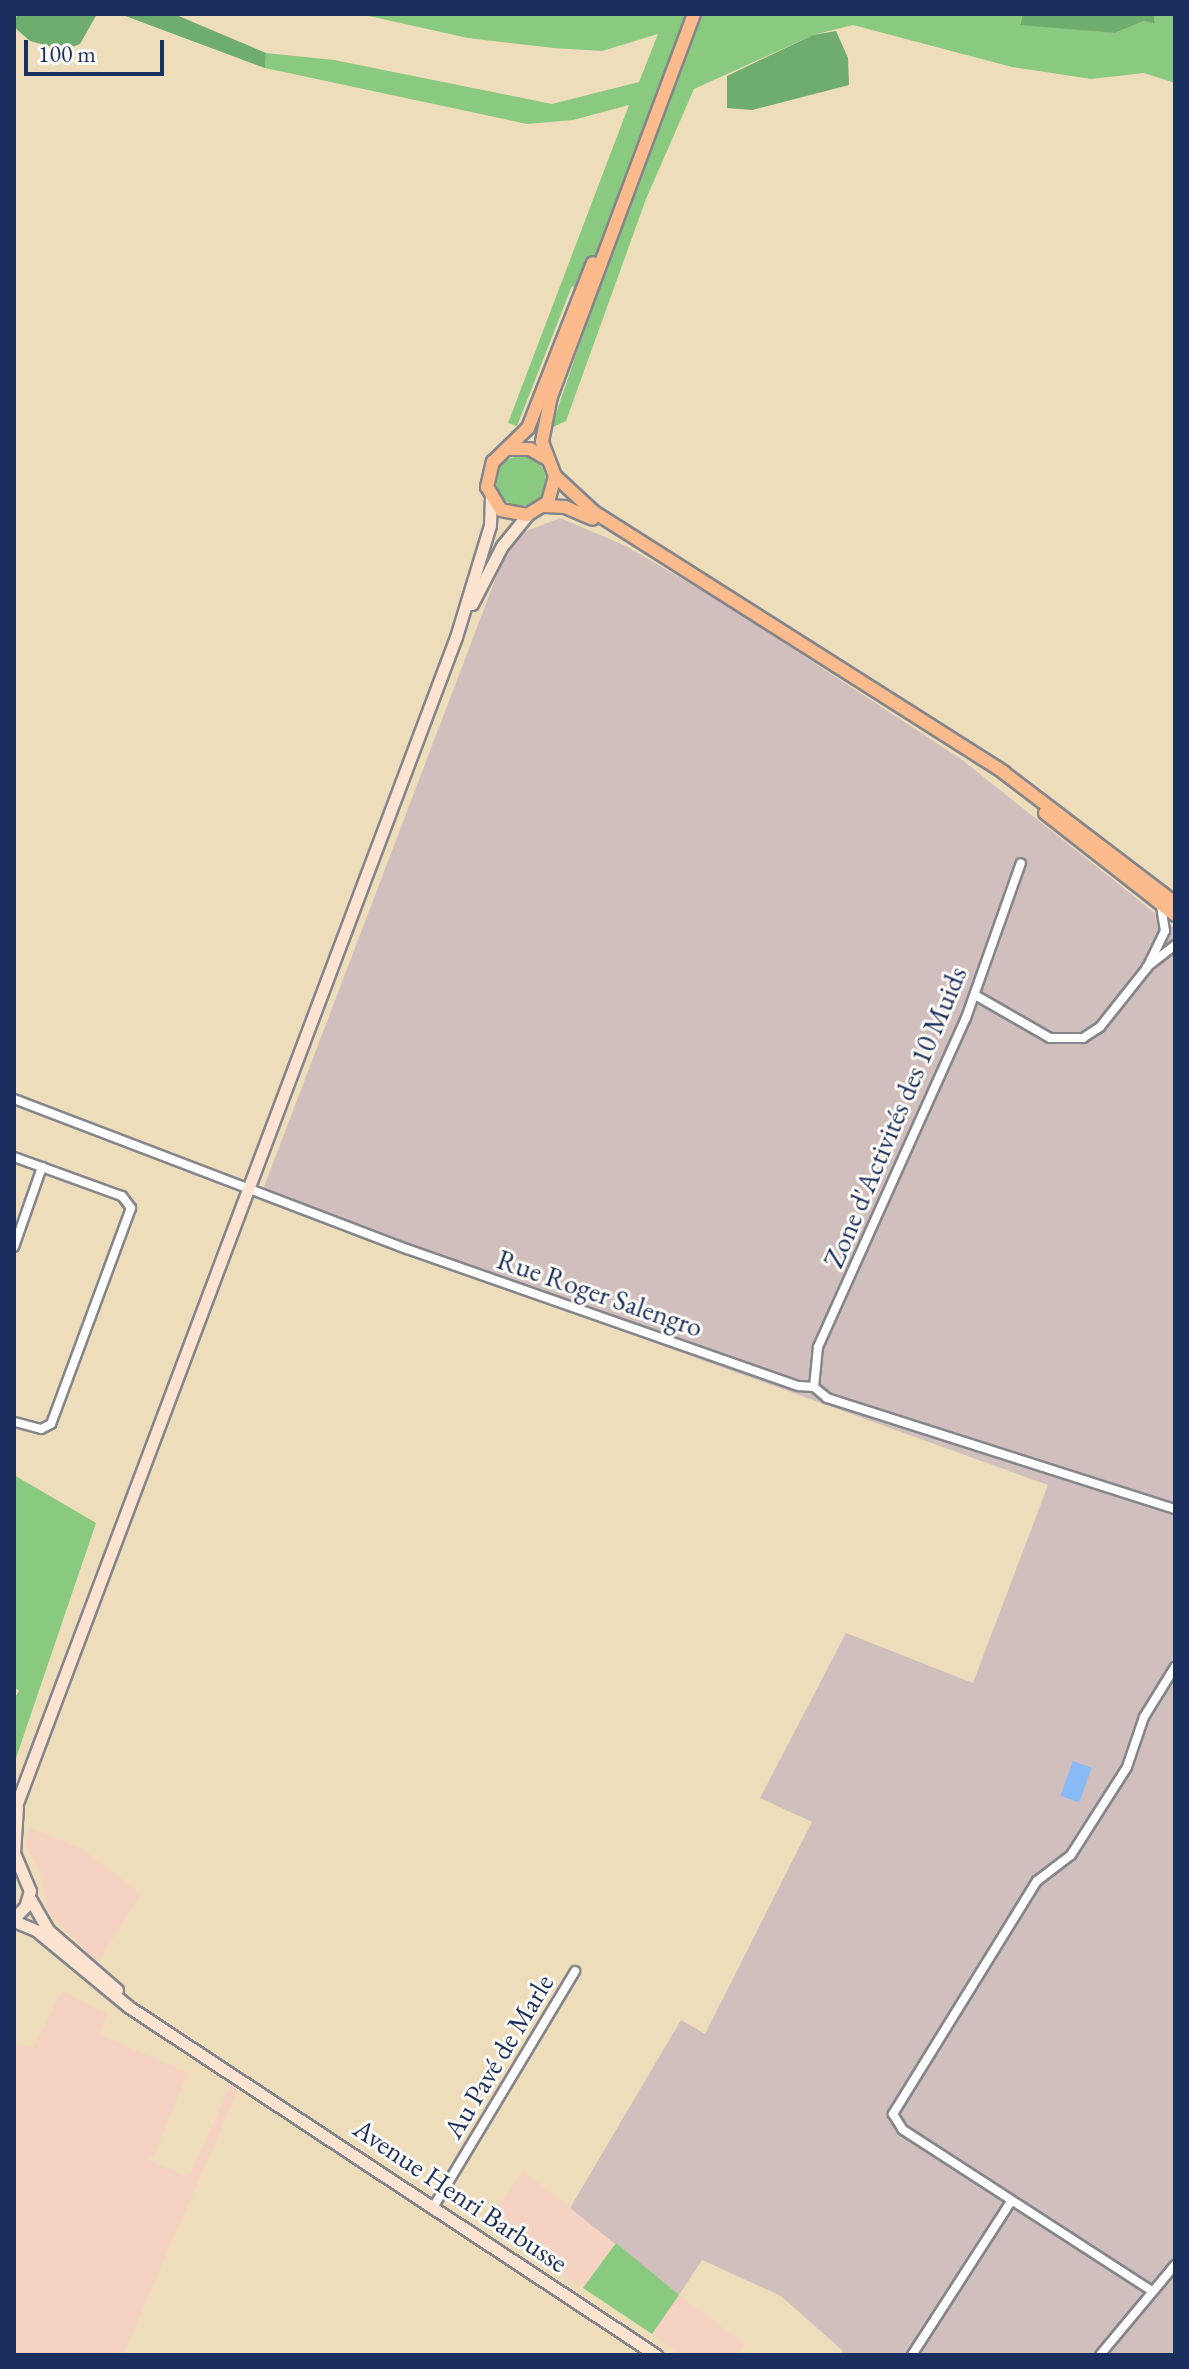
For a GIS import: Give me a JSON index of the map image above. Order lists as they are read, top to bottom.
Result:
{
  "streets": {
    "main road": ["Avenue Henri Barbusse"],
    "street": ["Zone d'Activités des 10 Muids", "Rue Roger Salengro", "Au Pavé de Marle"]
  },
  "crossings": [
    ["Zone d'Activités des 10 Muids", "Rue Roger Salengro"],
    ["Rue Roger Salengro", "Avenue Henri Barbusse"],
    ["Au Pavé de Marle", "Avenue Henri Barbusse"]
  ],
  "scale_bar": "100 m"
}
